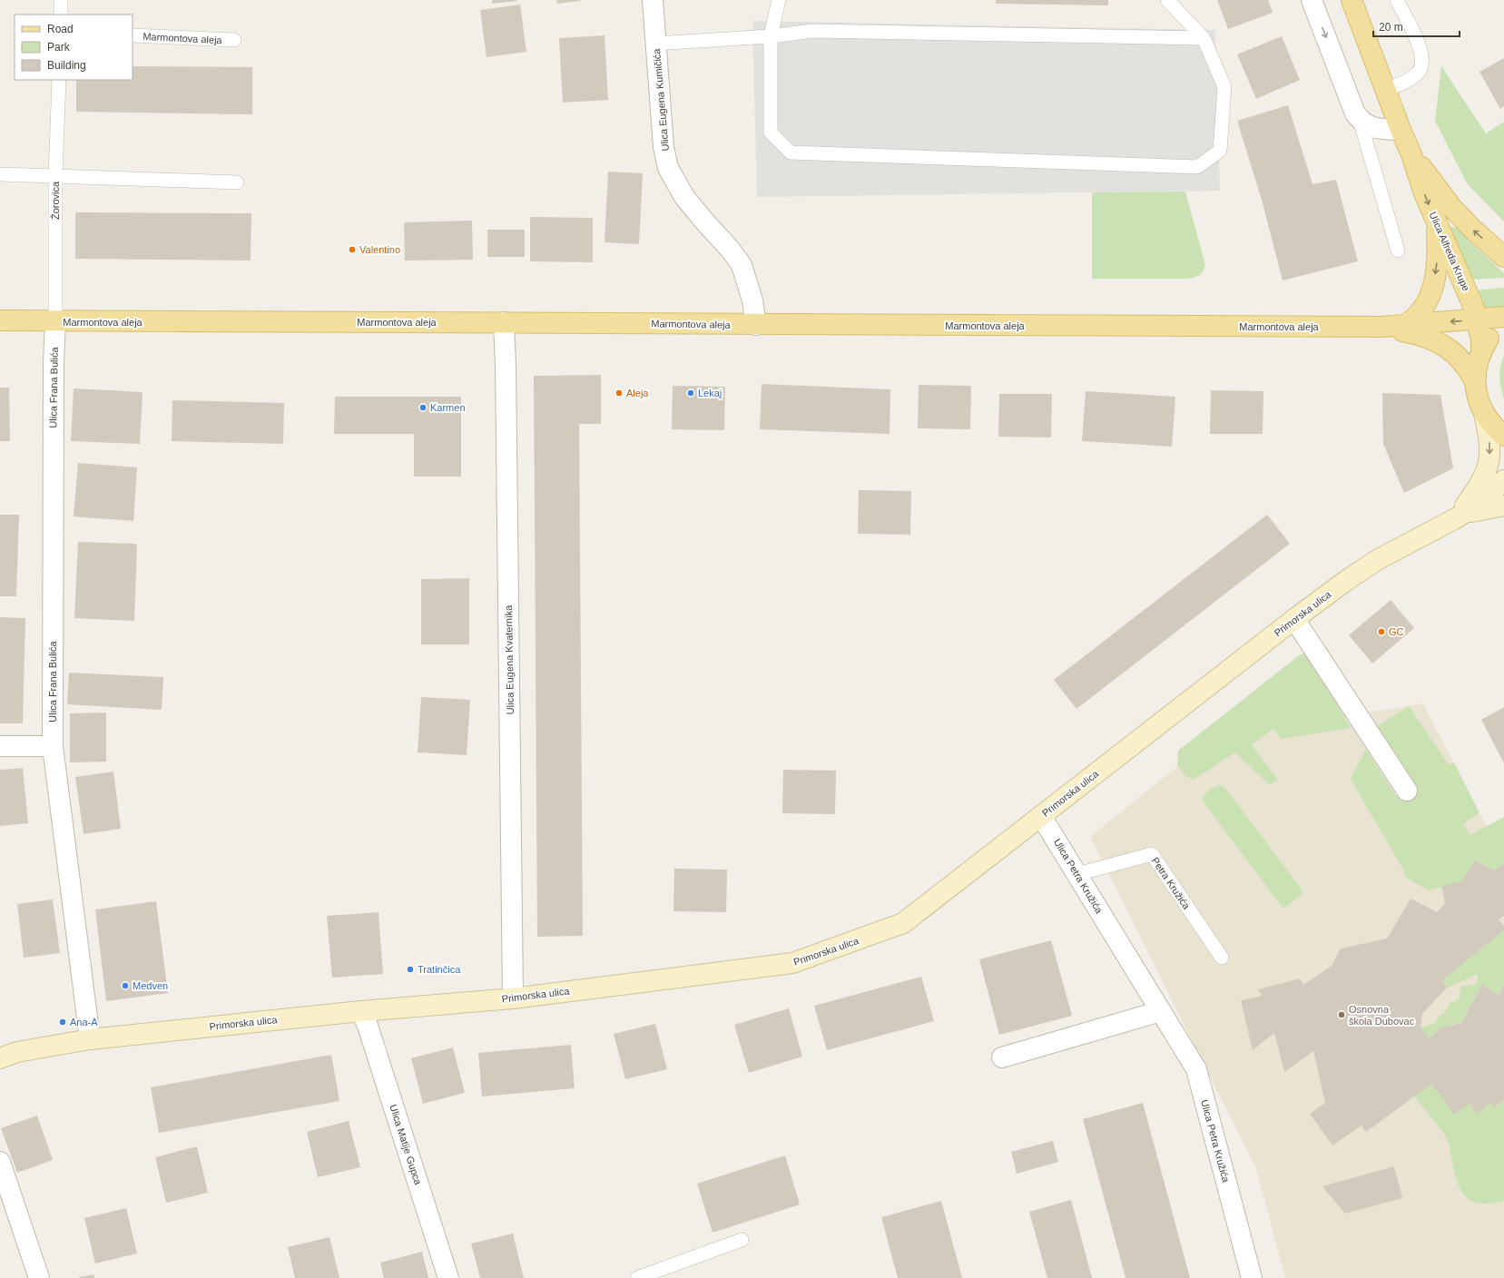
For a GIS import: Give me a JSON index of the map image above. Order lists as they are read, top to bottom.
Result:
{
  "streets": {
    "main road": ["Marmontova aleja", "Ulica Alfreda Krupe", "Primorska ulica"],
    "street": [
      "Ulica Eugena Kumičića",
      "Ulica Frana Bulića",
      "Ulica Eugena Kvaternika",
      "Ulica Petra Kružića",
      "Ulica Matije Gupca"
    ],
    "lane": ["Žorovica", "Petra Kružića"]
  },
  "crossings": [
    ["Marmontova aleja", "Ulica Eugena Kumičića"],
    ["Marmontova aleja", "Žorovica"],
    ["Marmontova aleja", "Ulica Alfreda Krupe"],
    ["Marmontova aleja", "Ulica Frana Bulića"],
    ["Marmontova aleja", "Ulica Eugena Kvaternika"],
    ["Žorovica", "Ulica Frana Bulića"],
    ["Ulica Frana Bulića", "Primorska ulica"],
    ["Primorska ulica", "Ulica Eugena Kvaternika"],
    ["Primorska ulica", "Ulica Petra Kružića"],
    ["Primorska ulica", "Ulica Matije Gupca"],
    ["Ulica Petra Kružića", "Petra Kružića"]
  ],
  "places": [
    "Valentino",
    "Aleja",
    "Lekaj",
    "Karmen",
    "GC",
    "Tratinčica",
    "Medven",
    "Osnovna škola Dubovac",
    "Ana-A"
  ],
  "legend": ["Road", "Park", "Building"],
  "scale_bar": "20 m"
}
